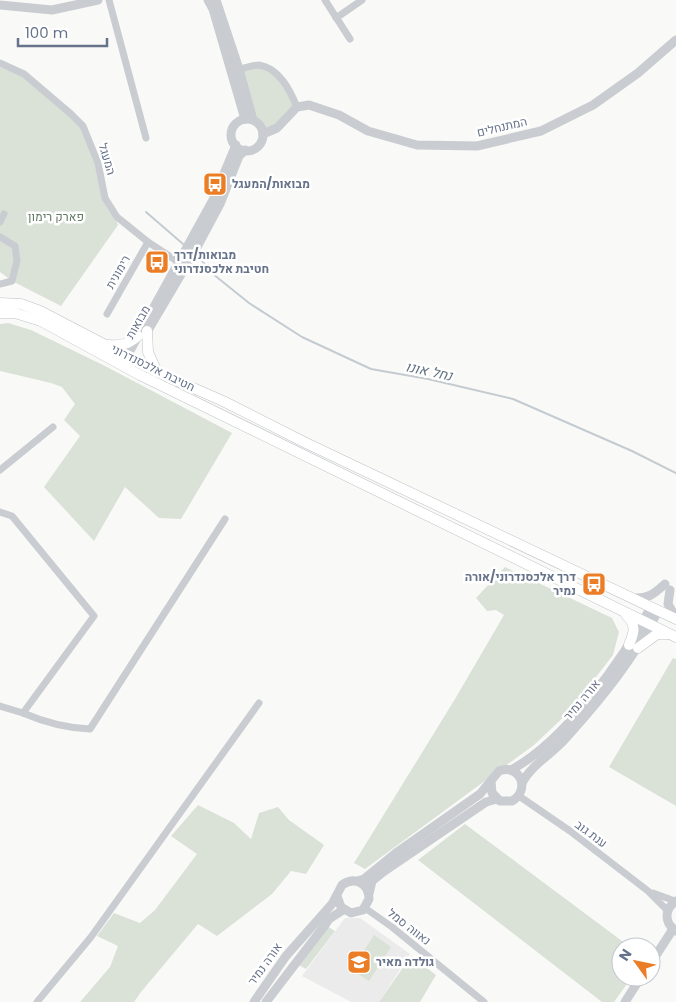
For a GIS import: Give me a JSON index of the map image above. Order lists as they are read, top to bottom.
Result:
{
  "streets": {
    "main road": ["חטיבת אלכסנדרוני"],
    "street": [
      "המתנחלים",
      "המעגל",
      "רימונית",
      "מבואות",
      "אורה נמיר",
      "ענת גוב",
      "נאווה סמל"
    ]
  },
  "crossings": [
    ["המעגל", "רימונית"],
    ["המעגל", "מבואות"],
    ["מבואות", "חטיבת אלכסנדרוני"],
    ["חטיבת אלכסנדרוני", "אורה נמיר"],
    ["אורה נמיר", "ענת גוב"],
    ["אורה נמיר", "נאווה סמל"]
  ],
  "water": ["נחל אונו"],
  "parks": ["פארק רימון"],
  "places": {
    "bus stop": ["מבואות/המעגל", "מבואות/דרך חטיבת אלכסנדרוני", "דרך אלכסנדרוני/אורה נמיר"],
    "school or university": ["גולדה מאיר"]
  },
  "scale_bar": "100 m",
  "north": "top left"
}
